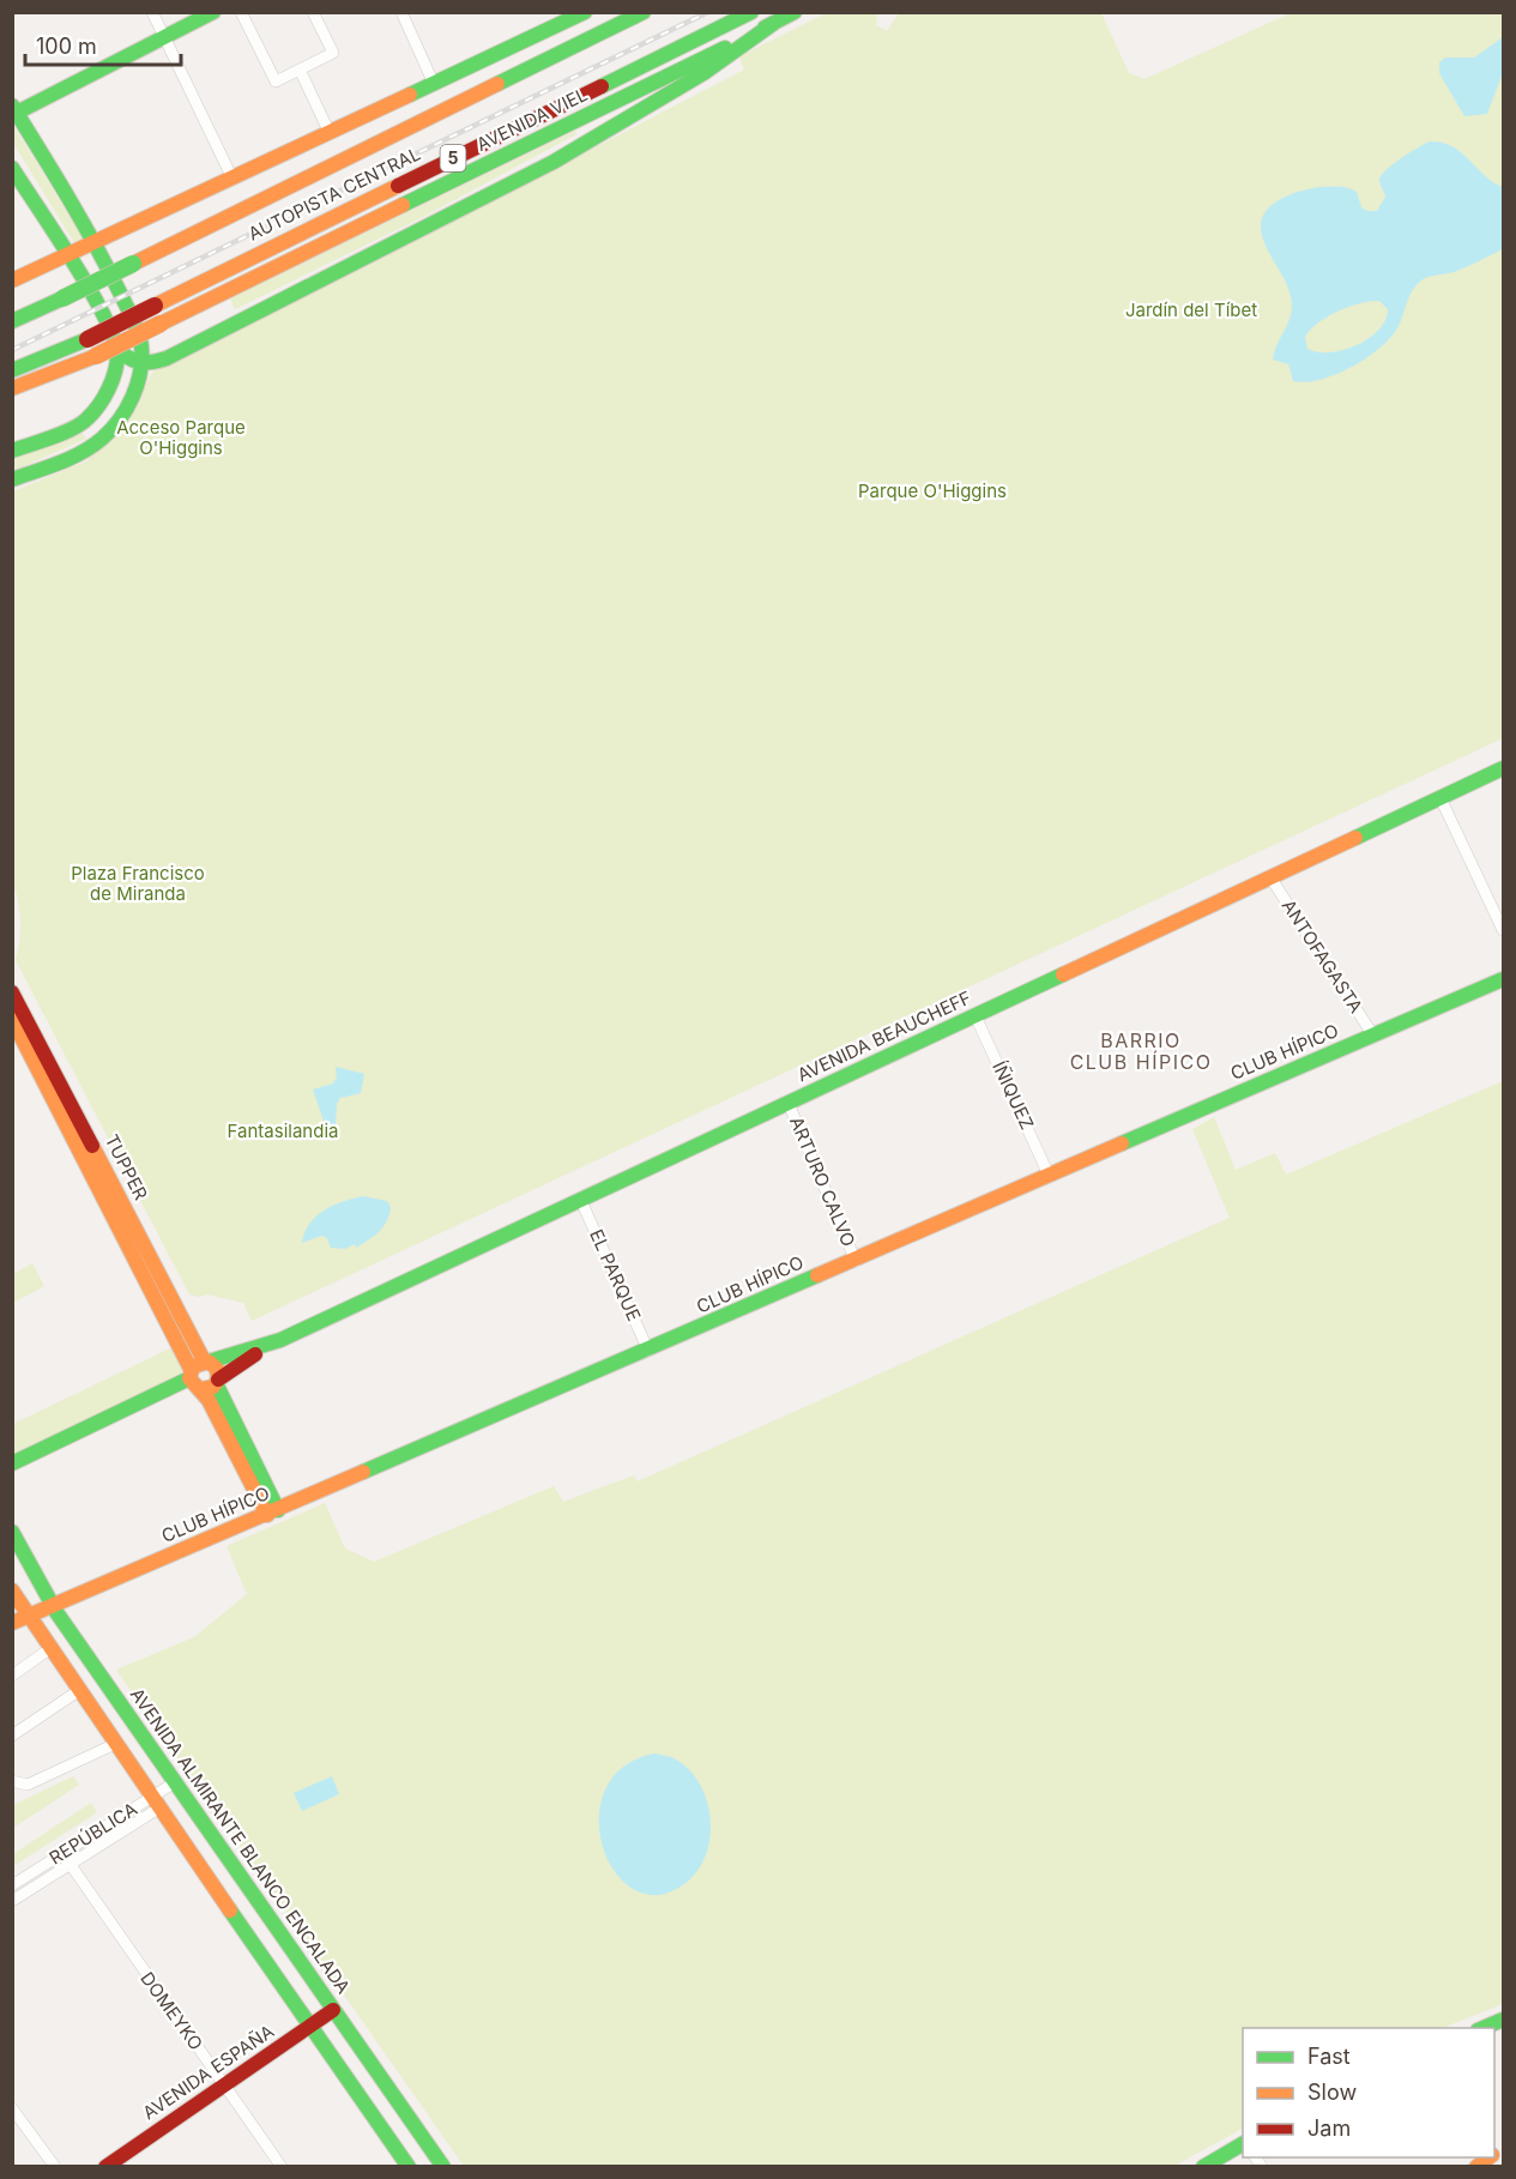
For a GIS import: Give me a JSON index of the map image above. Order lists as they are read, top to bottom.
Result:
{
  "streets": {
    "main road": [
      "AVENIDA VIEL",
      "5",
      "AUTOPISTA CENTRAL",
      "AVENIDA BEAUCHEFF",
      "CLUB HÍPICO",
      "TUPPER",
      "AVENIDA ALMIRANTE BLANCO ENCALADA",
      "AVENIDA ESPAÑA"
    ],
    "street": [
      "ANTOFAGASTA",
      "ÍÑIQUEZ",
      "ARTURO CALVO",
      "EL PARQUE",
      "REPÚBLICA",
      "DOMEYKO"
    ]
  },
  "crossings": [
    ["ANTOFAGASTA", "AVENIDA BEAUCHEFF"],
    ["ANTOFAGASTA", "CLUB HÍPICO"],
    ["AVENIDA BEAUCHEFF", "ÍÑIQUEZ"],
    ["AVENIDA BEAUCHEFF", "TUPPER"],
    ["AVENIDA BEAUCHEFF", "ARTURO CALVO"],
    ["AVENIDA BEAUCHEFF", "EL PARQUE"],
    ["CLUB HÍPICO", "ÍÑIQUEZ"],
    ["CLUB HÍPICO", "TUPPER"],
    ["CLUB HÍPICO", "ARTURO CALVO"],
    ["CLUB HÍPICO", "EL PARQUE"],
    ["CLUB HÍPICO", "AVENIDA ALMIRANTE BLANCO ENCALADA"],
    ["REPÚBLICA", "AVENIDA ALMIRANTE BLANCO ENCALADA"],
    ["REPÚBLICA", "DOMEYKO"],
    ["AVENIDA ALMIRANTE BLANCO ENCALADA", "AVENIDA ESPAÑA"],
    ["DOMEYKO", "AVENIDA ESPAÑA"]
  ],
  "districts": ["BARRIO CLUB HÍPICO"],
  "parks": [
    "Jardín del Tíbet",
    "Acceso Parque O'Higgins",
    "Parque O'Higgins",
    "Plaza Francisco de Miranda",
    "Fantasilandia"
  ],
  "legend": ["Fast", "Slow", "Jam"],
  "scale_bar": "100 m"
}
